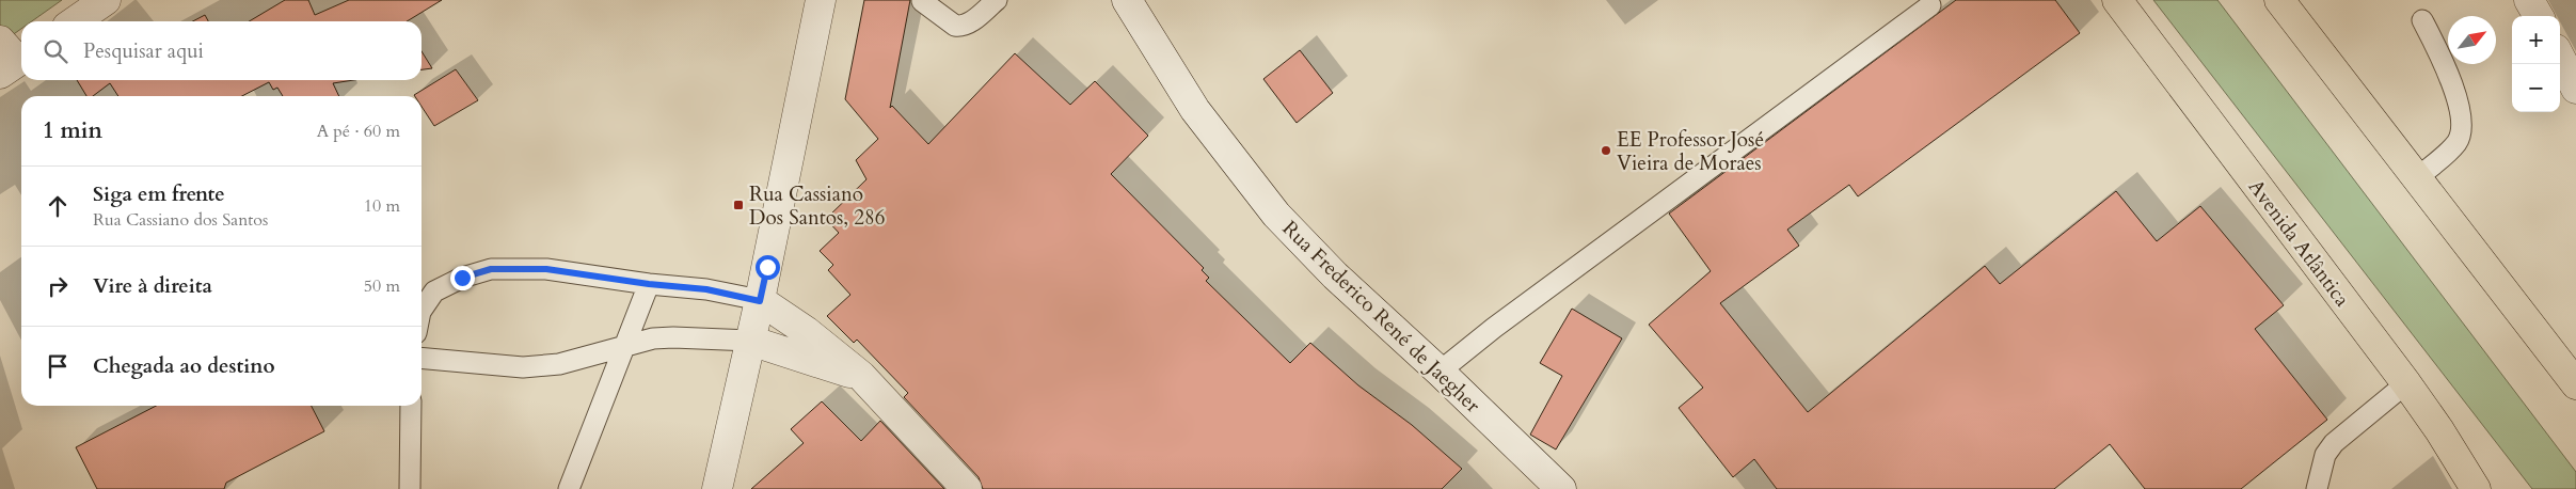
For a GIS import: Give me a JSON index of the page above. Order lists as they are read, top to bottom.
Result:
{
  "streets": {
    "main road": ["Avenida Atlântica"],
    "street": ["Rua Frederico René de Jaegher"]
  },
  "places": {
    "other": ["EE Professor José Vieira de Moraes"],
    "transit": ["Rua Cassiano Dos Santos, 286"]
  },
  "north": "top right",
  "page": {
    "map_buttons": ["+", "−"],
    "search": "Pesquisar aqui",
    "heading": ["1 min", "A pé · 60 m"],
    "list": [
      ["Siga em frente", "Rua Cassiano dos Santos", "10 m"],
      ["Vire à direita", "50 m"],
      "Chegada ao destino"
    ]
  }
}
